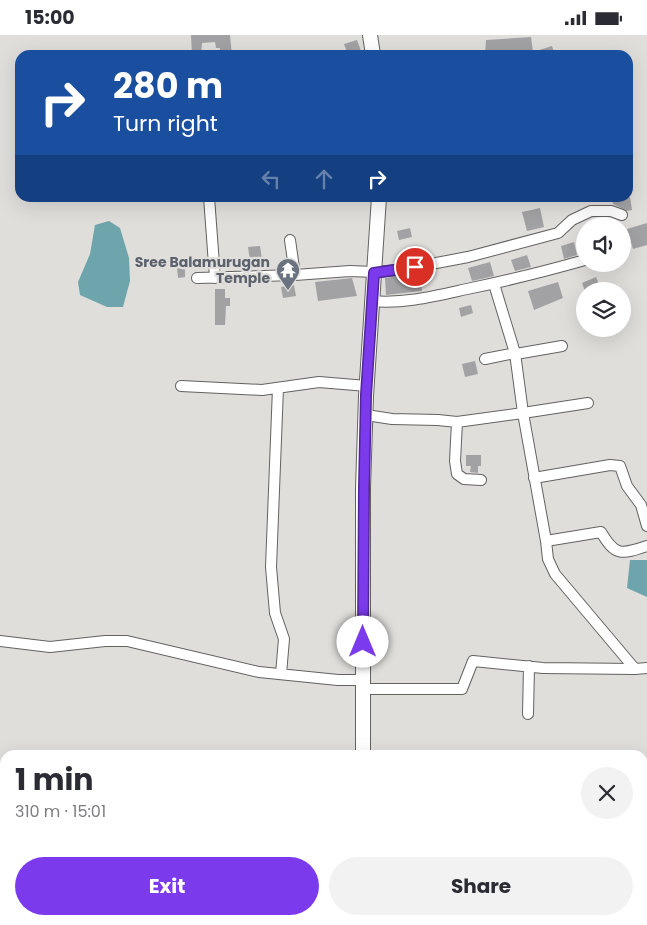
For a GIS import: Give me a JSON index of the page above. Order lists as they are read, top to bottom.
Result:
{
  "places": {
    "temple": ["Sree Balamurugan Temple"]
  },
  "page": {
    "status": "15:00",
    "turn": ["280 m", "Turn right"],
    "heading": ["1 min", "310 m · 15:01"],
    "buttons": ["Exit", "Share"]
  }
}
